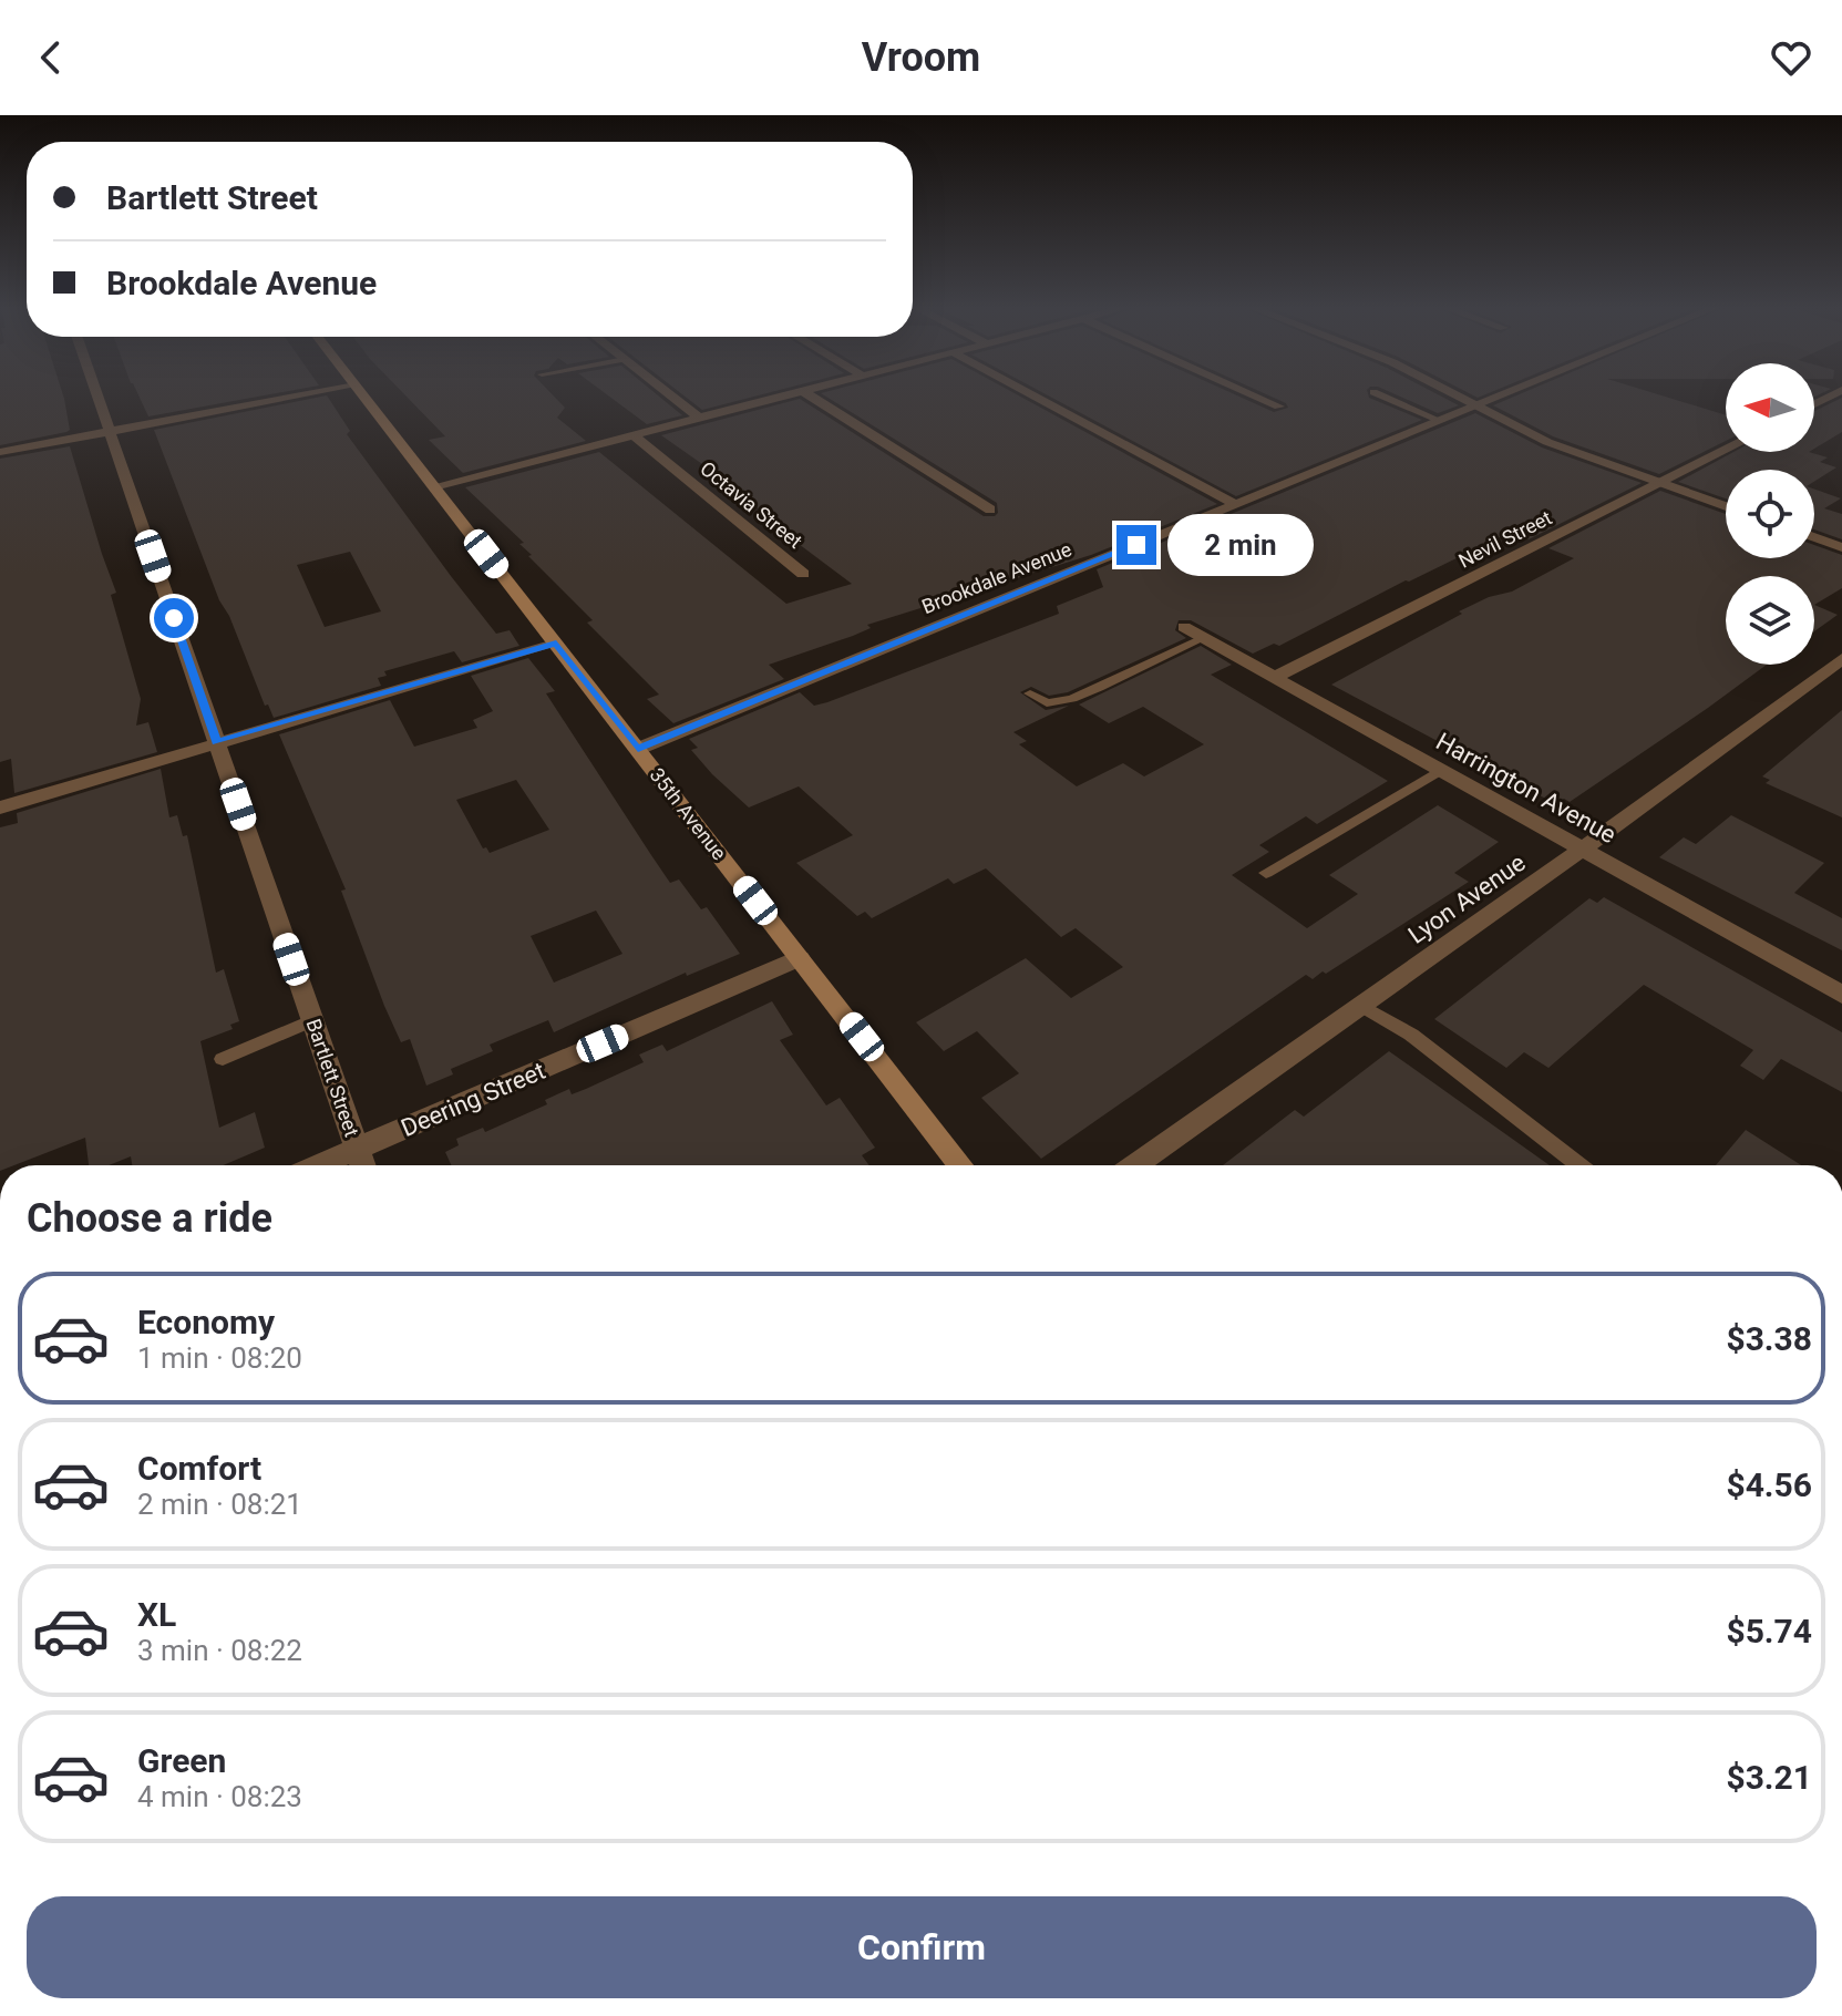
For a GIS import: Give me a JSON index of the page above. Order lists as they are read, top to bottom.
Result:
{
  "streets": {
    "main road": ["35th Avenue"],
    "street": [
      "Octavia Street",
      "Nevil Street",
      "Brookdale Avenue",
      "Harrington Avenue",
      "Lyon Avenue",
      "Bartlett Street",
      "Deering Street"
    ]
  },
  "crossings": [
    ["Nevil Street", "Harrington Avenue"],
    ["Brookdale Avenue", "35th Avenue"],
    ["Harrington Avenue", "Lyon Avenue"],
    ["35th Avenue", "Deering Street"],
    ["Bartlett Street", "Deering Street"]
  ],
  "north": "left",
  "page": {
    "header": "Vroom",
    "banner": ["Bartlett Street", "Brookdale Avenue"],
    "bubble": "2 min",
    "heading": "Choose a ride",
    "list": [
      {
        "name": "Economy",
        "note": "1 min · 08:20",
        "value": "$3.38"
      },
      {
        "name": "Comfort",
        "note": "2 min · 08:21",
        "value": "$4.56"
      },
      {
        "name": "XL",
        "note": "3 min · 08:22",
        "value": "$5.74"
      },
      {
        "name": "Green",
        "note": "4 min · 08:23",
        "value": "$3.21"
      }
    ],
    "buttons": "Confirm"
  }
}
